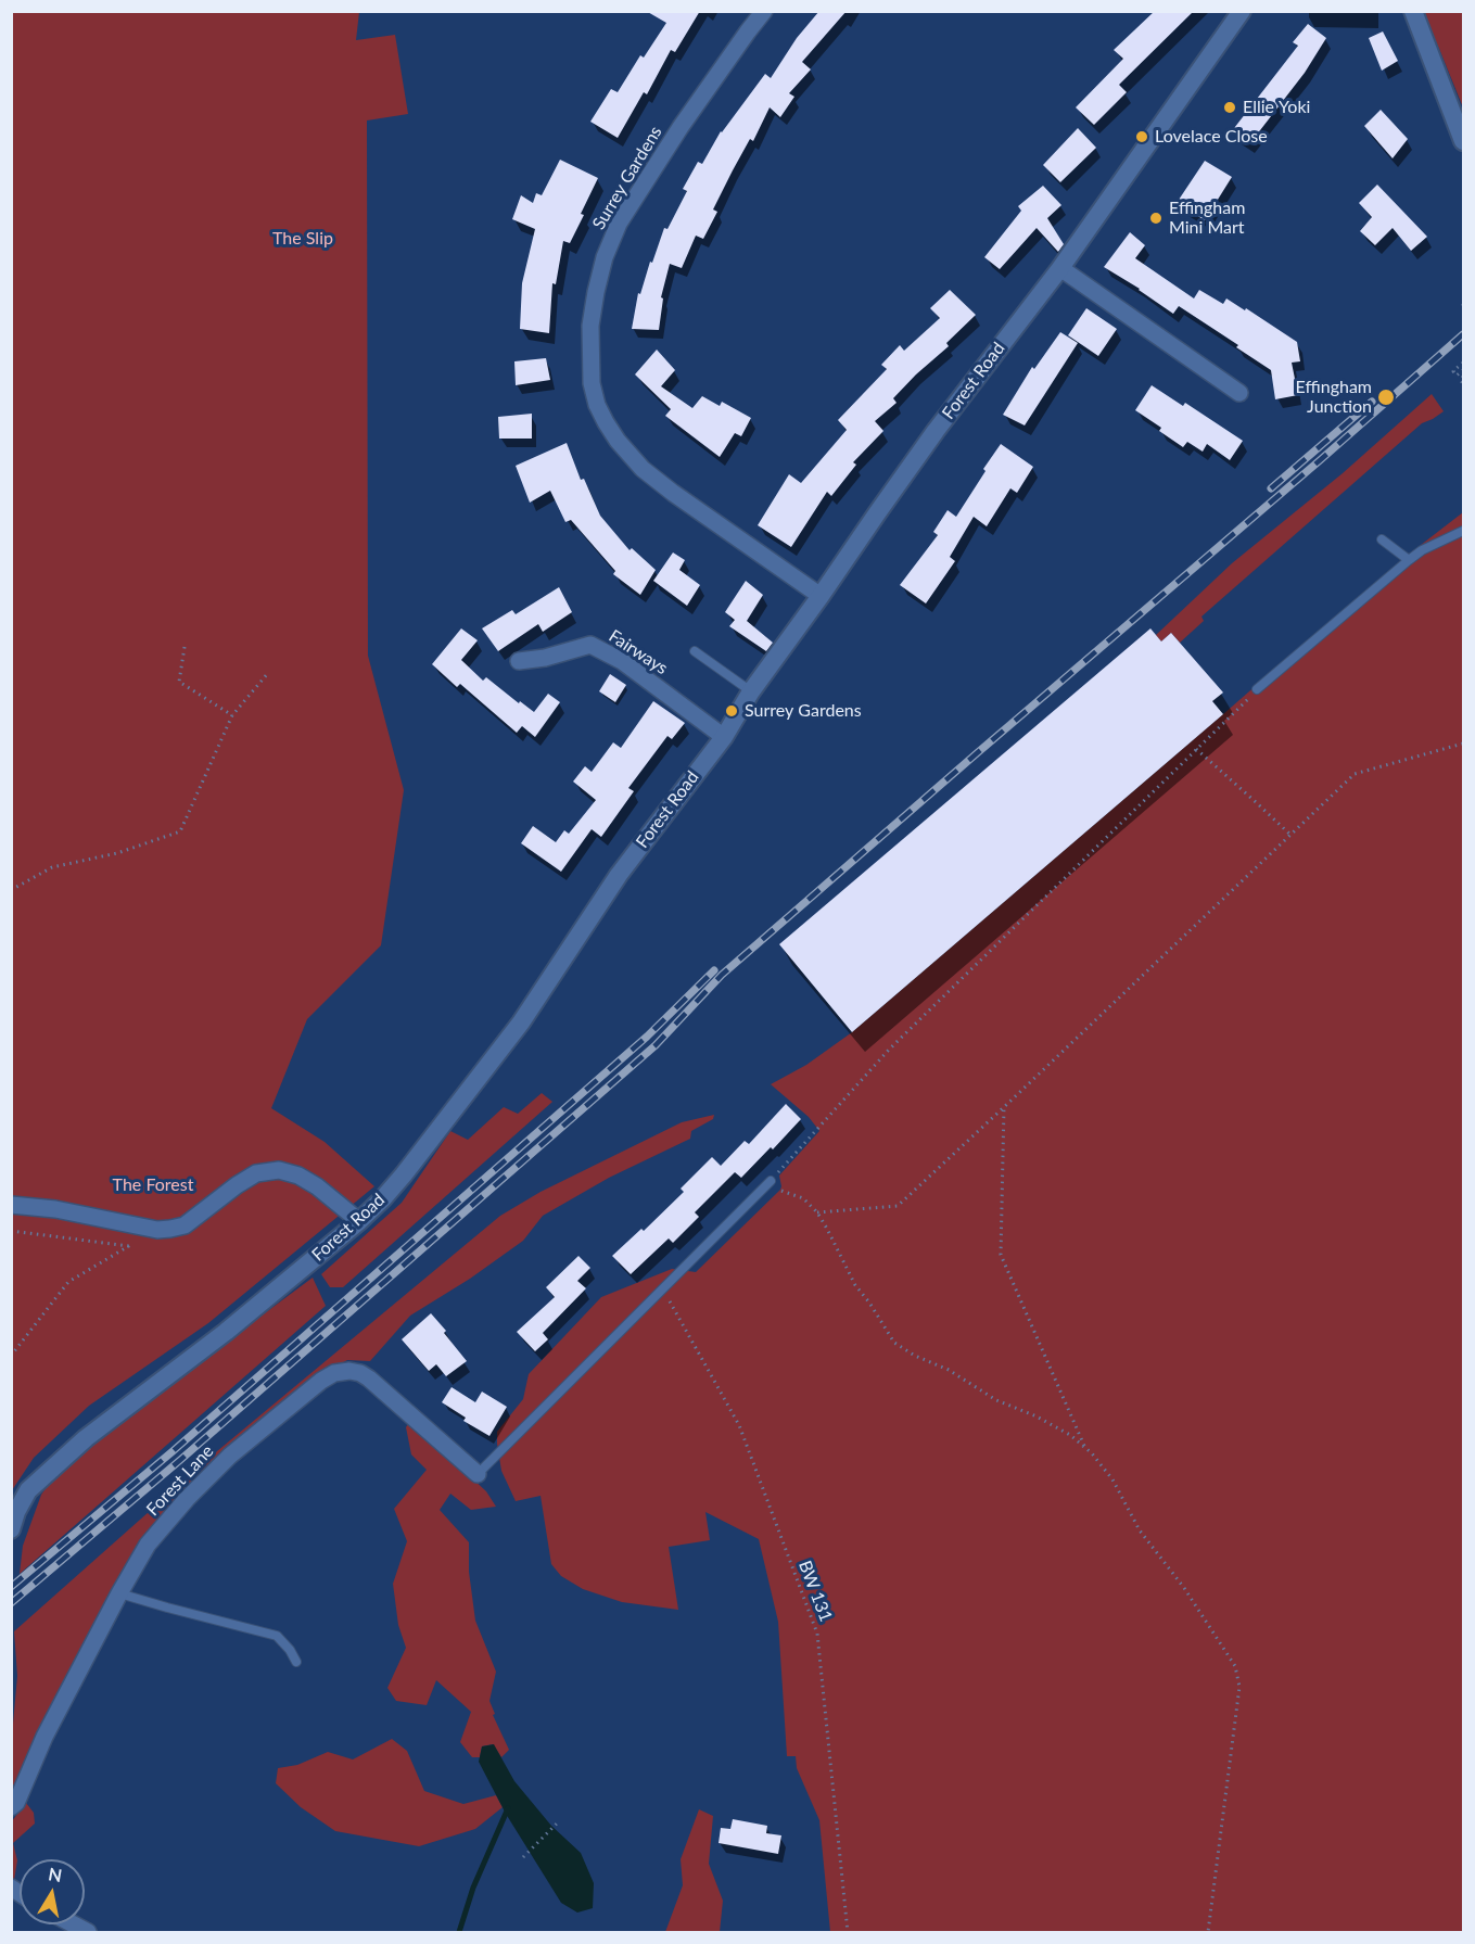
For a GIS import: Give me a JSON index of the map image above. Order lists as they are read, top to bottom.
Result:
{
  "streets": {
    "street": [
      "Surrey Gardens",
      "Forest Road",
      "Fairways",
      "Forest Lane"
    ],
    "path": ["BW 131"]
  },
  "crossings": [
    ["Surrey Gardens", "Forest Road"],
    ["Forest Road", "Fairways"]
  ],
  "parks": ["The Slip", "The Forest"],
  "places": [
    "Ellie Yoki",
    "Lovelace Close",
    "Effingham Mini Mart",
    "Effingham Junction",
    "Surrey Gardens"
  ],
  "north": "top"
}
